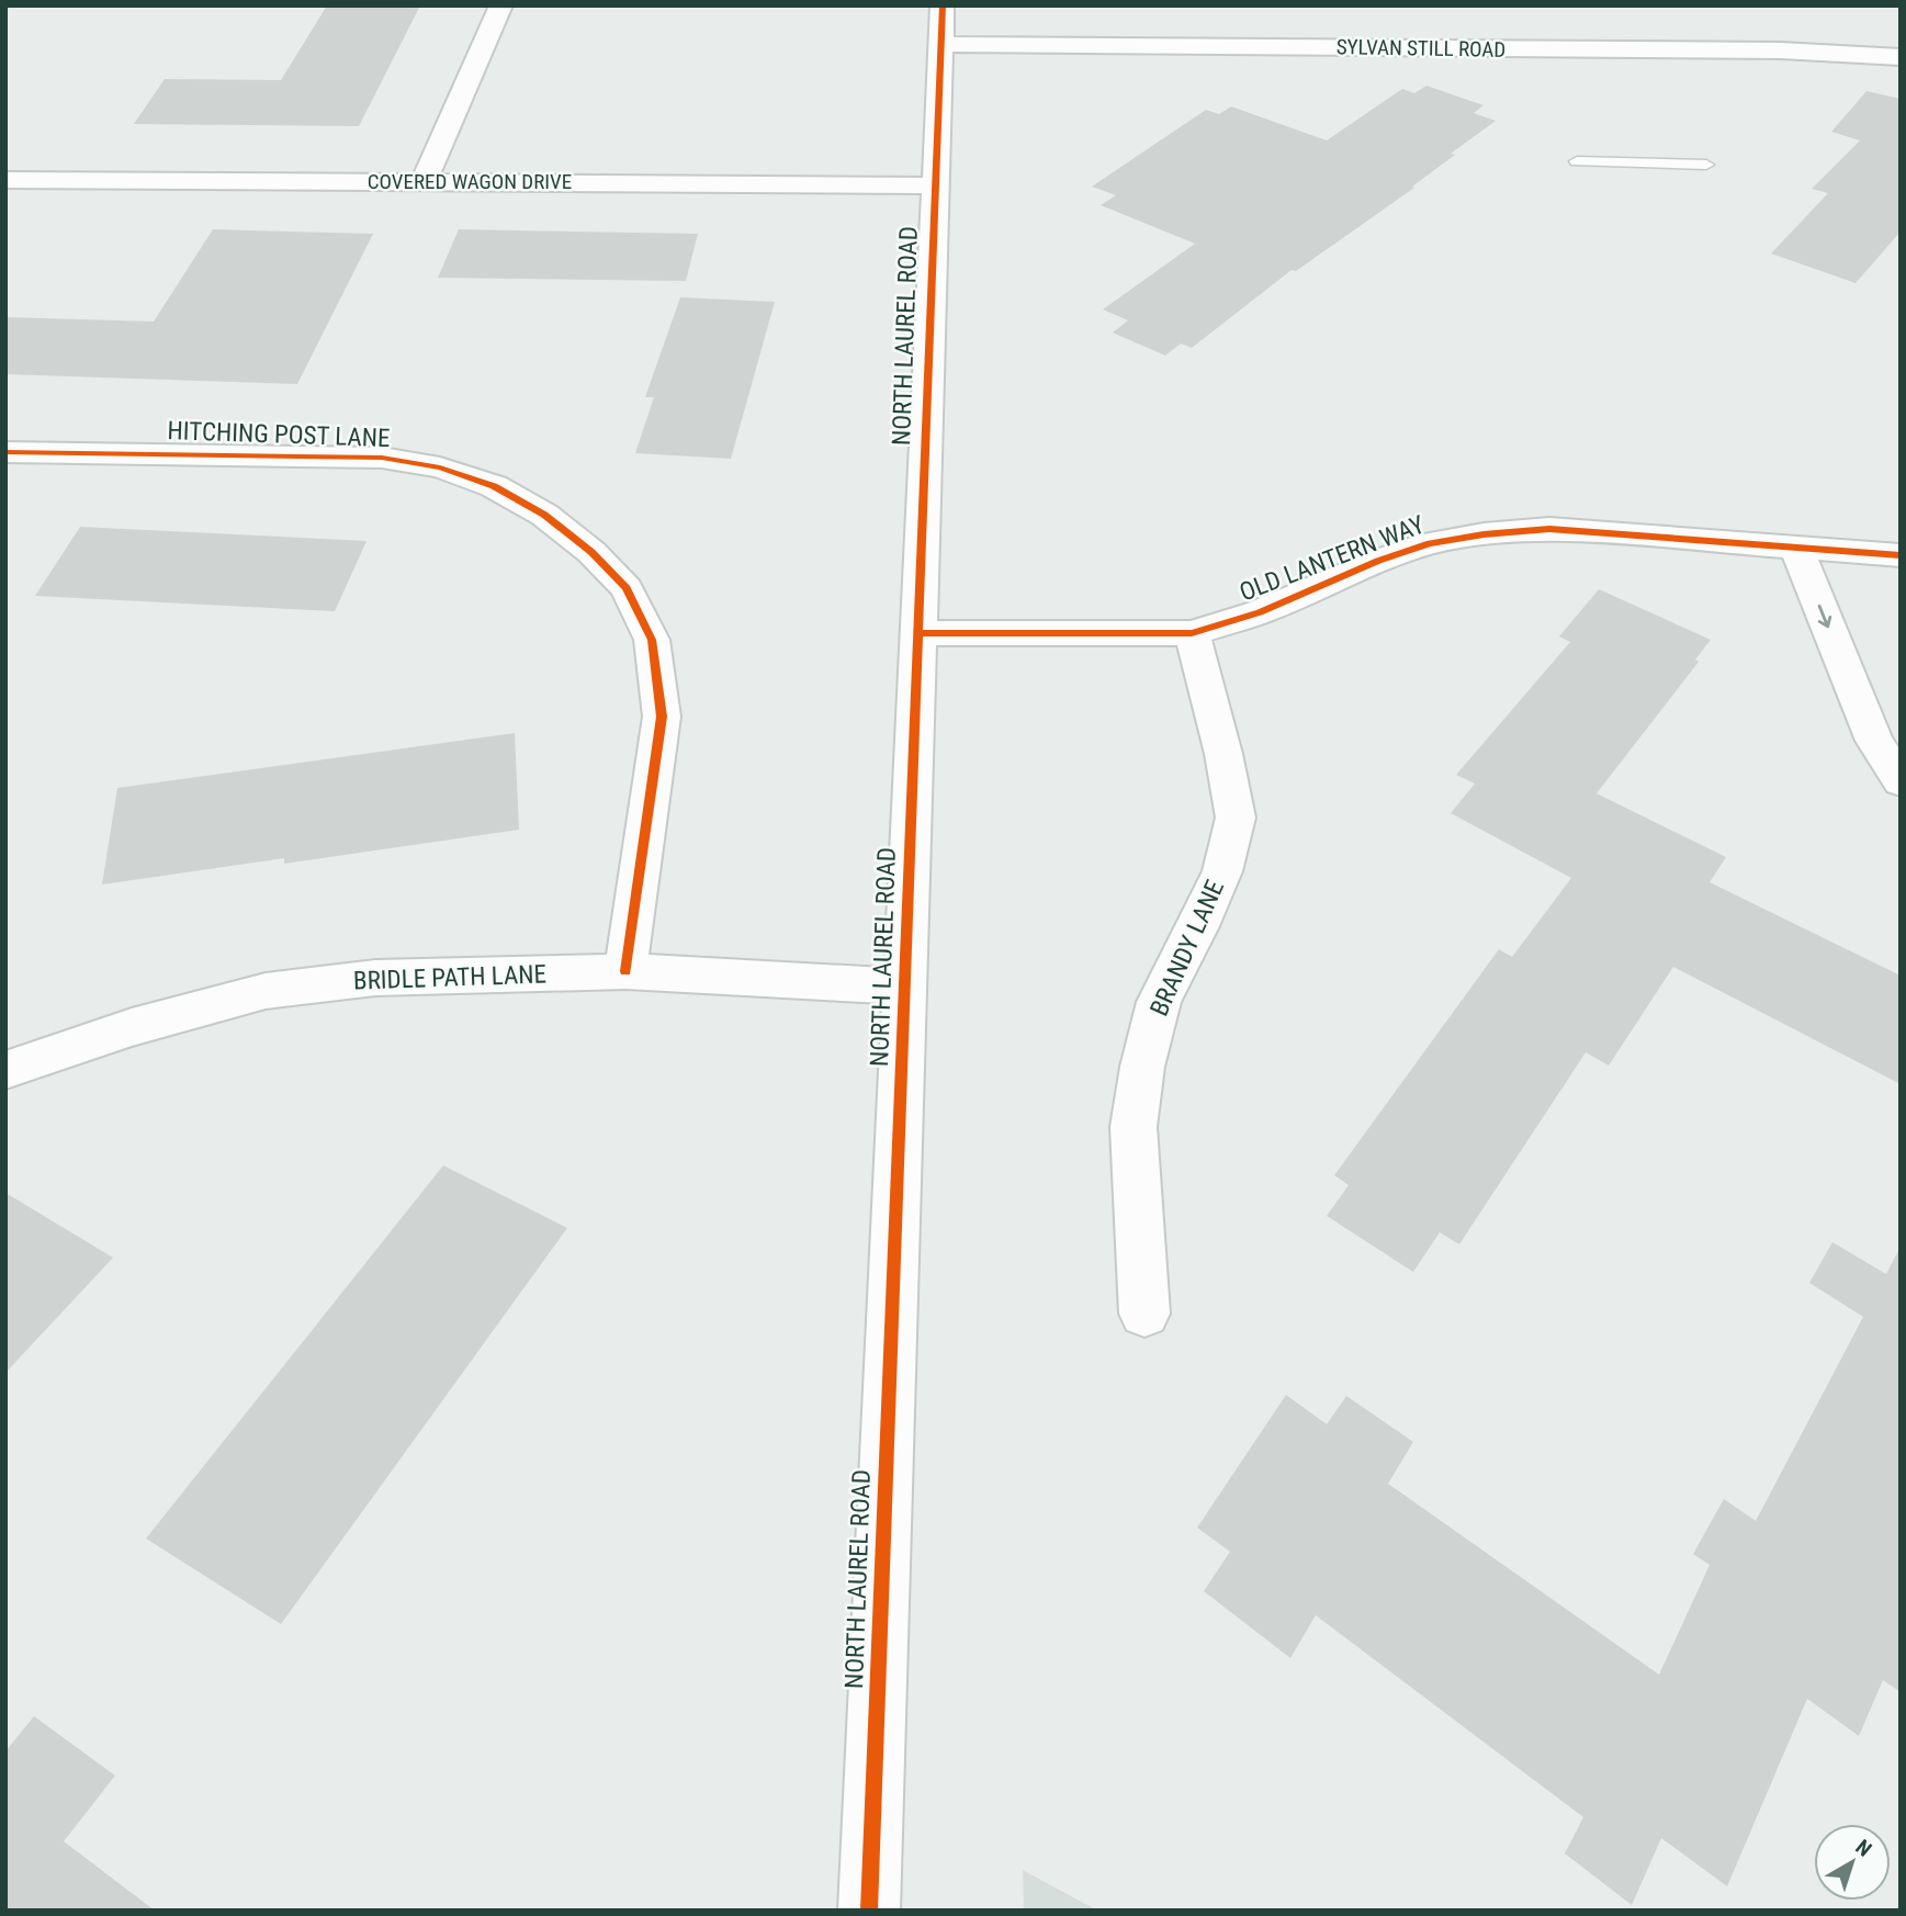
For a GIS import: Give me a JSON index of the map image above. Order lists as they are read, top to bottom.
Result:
{
  "streets": {
    "street": [
      "SYLVAN STILL ROAD",
      "COVERED WAGON DRIVE",
      "NORTH LAUREL ROAD",
      "HITCHING POST LANE",
      "OLD LANTERN WAY",
      "BRANDY LANE",
      "BRIDLE PATH LANE"
    ]
  },
  "crossings": [
    ["SYLVAN STILL ROAD", "NORTH LAUREL ROAD"],
    ["COVERED WAGON DRIVE", "NORTH LAUREL ROAD"],
    ["NORTH LAUREL ROAD", "OLD LANTERN WAY"],
    ["NORTH LAUREL ROAD", "BRIDLE PATH LANE"],
    ["HITCHING POST LANE", "BRIDLE PATH LANE"],
    ["OLD LANTERN WAY", "BRANDY LANE"]
  ],
  "north": "top right"
}
